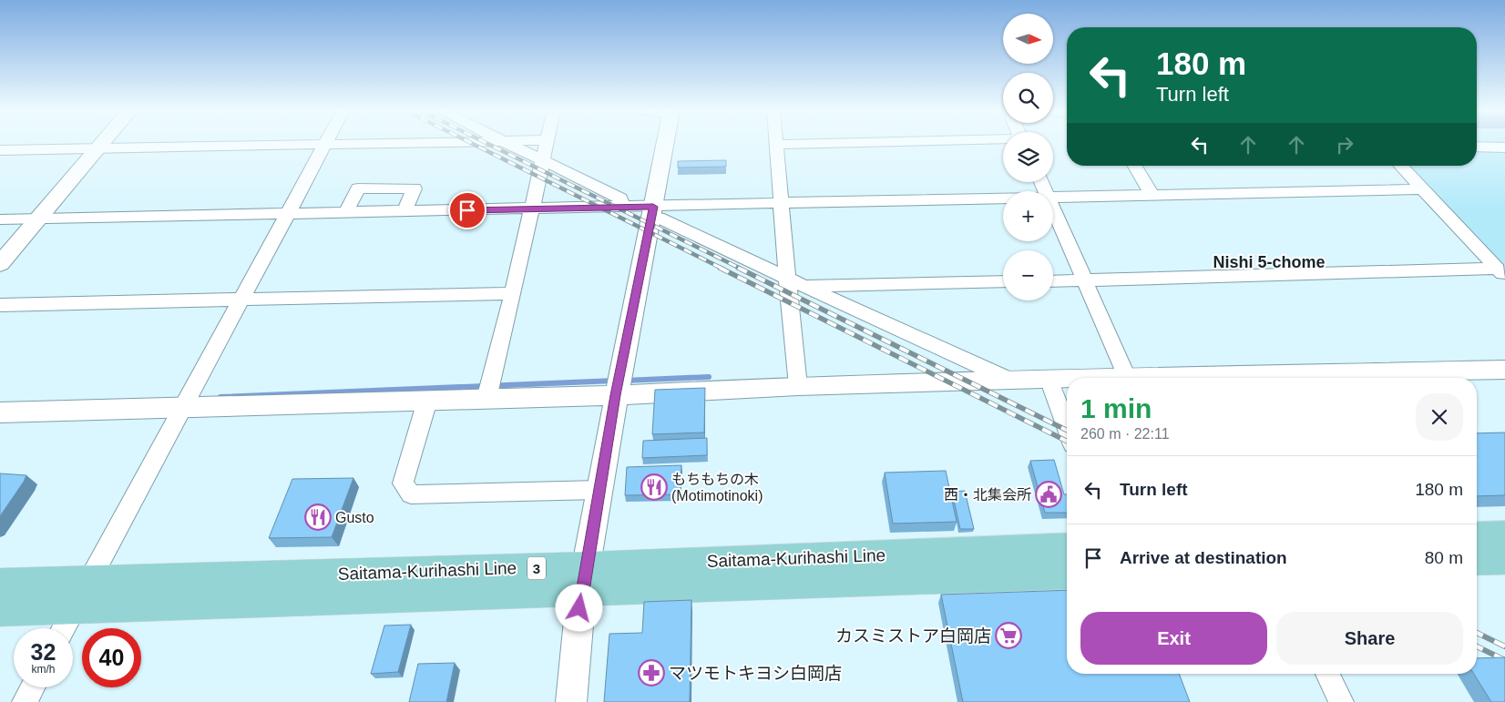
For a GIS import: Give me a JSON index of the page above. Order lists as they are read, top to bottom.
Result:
{
  "streets": {
    "main road": ["Saitama-Kurihashi Line", "3"]
  },
  "districts": ["Nishi 5-chome"],
  "places": {
    "restaurant": ["もちもちの木 (Motimotinoki)", "Gusto"],
    "public building": ["西・北集会所"],
    "supermarket": ["カスミストア白岡店"],
    "pharmacy": ["マツモトキヨシ白岡店"]
  },
  "north": "right",
  "page": {
    "map_buttons": ["+", "−"],
    "turn": ["180 m", "Turn left"],
    "heading": ["1 min", "260 m · 22:11"],
    "list": [
      {
        "name": "Turn left",
        "value": "180 m"
      },
      {
        "name": "Arrive at destination",
        "value": "80 m"
      }
    ],
    "buttons": ["Exit", "Share"],
    "speed": "32 km/h",
    "limit": "40"
  }
}
